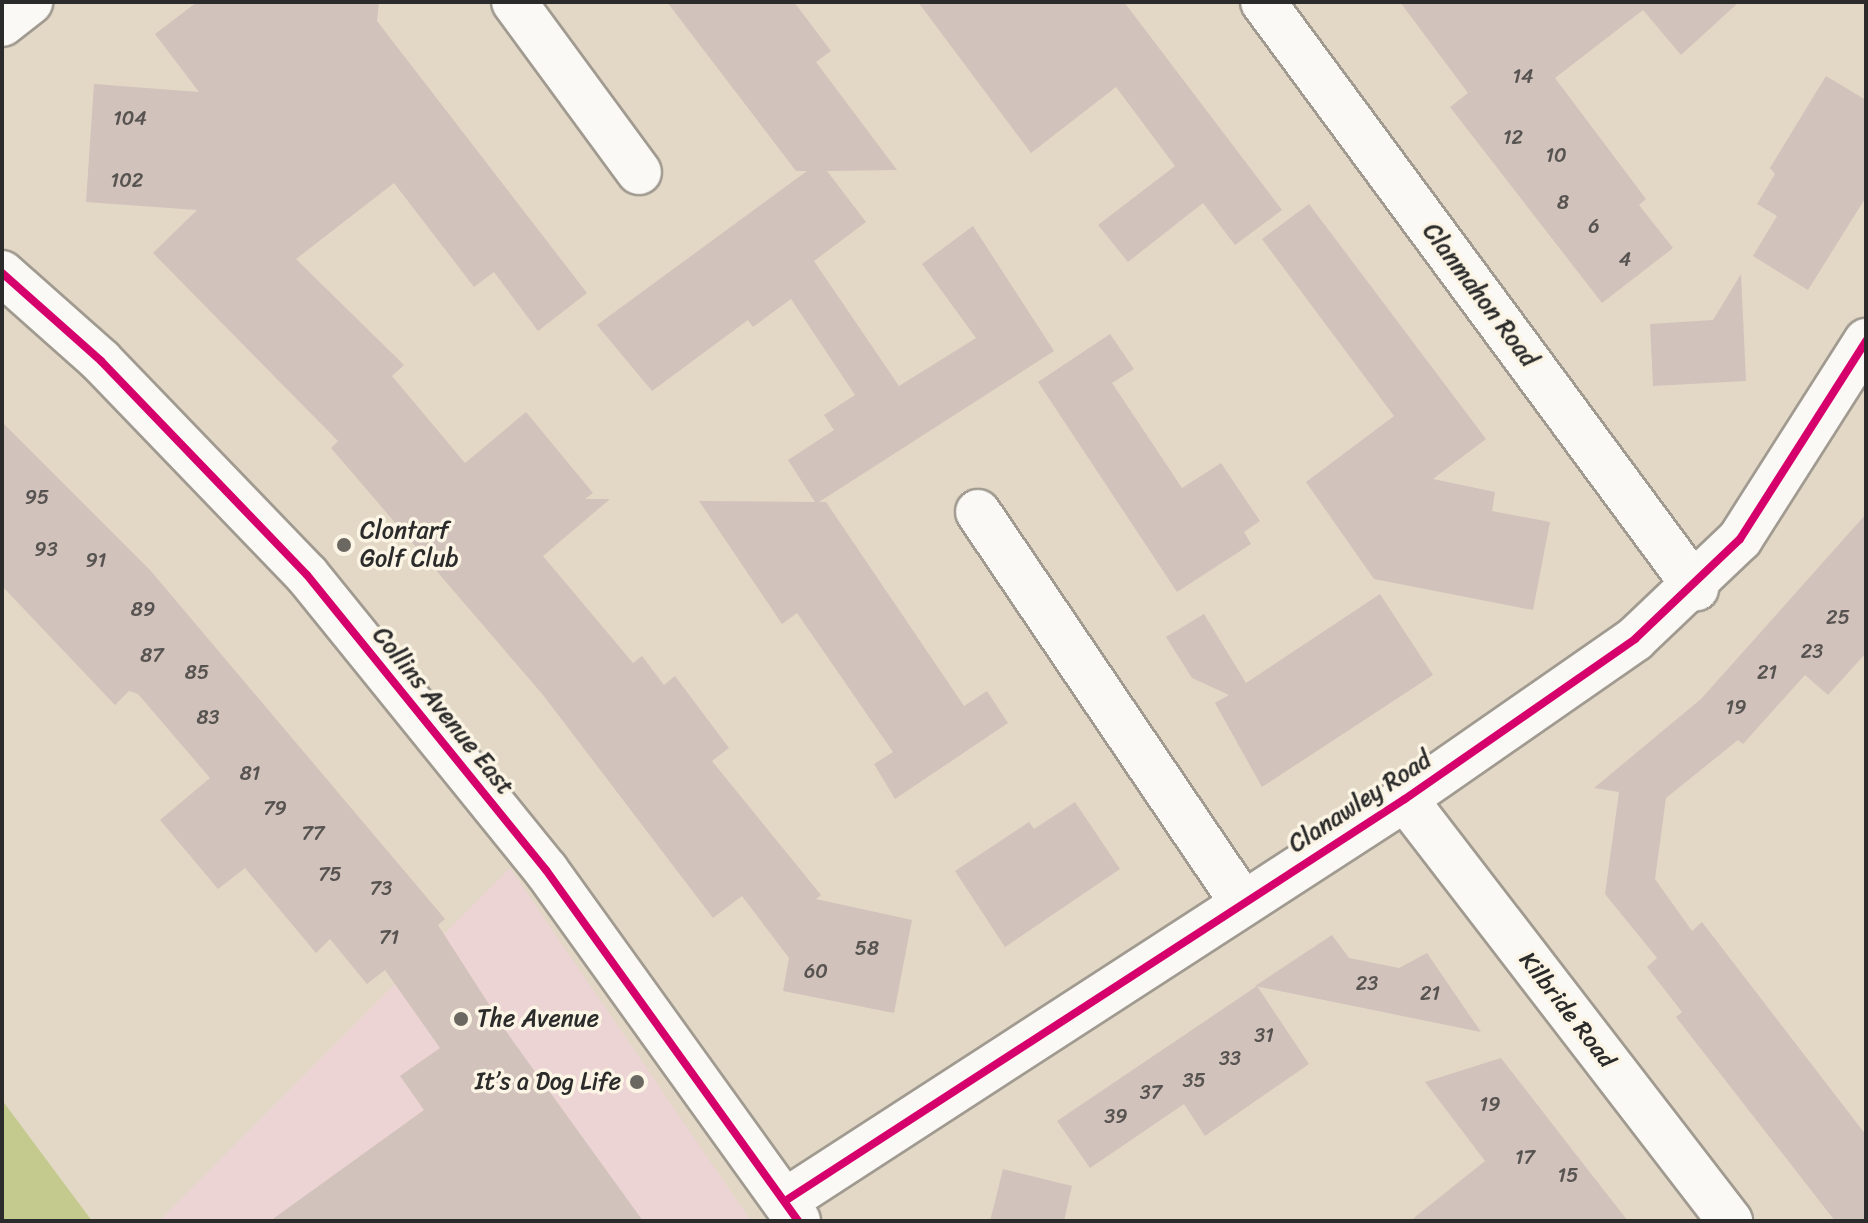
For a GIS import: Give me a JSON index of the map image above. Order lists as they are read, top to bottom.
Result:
{
  "streets": {
    "street": [
      "Clanmahon Road",
      "Collins Avenue East",
      "Clanawley Road",
      "Kilbride Road"
    ]
  },
  "crossings": [
    ["Clanmahon Road", "Clanawley Road"],
    ["Collins Avenue East", "Clanawley Road"],
    ["Clanawley Road", "Kilbride Road"]
  ],
  "places": ["Clontarf Golf Club", "The Avenue", "It’s a Dog Life"],
  "house_numbers": [
    "14",
    "104",
    "12",
    "10",
    "102",
    "8",
    "6",
    "4",
    "95",
    "93",
    "91",
    "89",
    "25",
    "23",
    "87",
    "85",
    "21",
    "19",
    "83",
    "81",
    "79",
    "77",
    "75",
    "73",
    "71",
    "58",
    "60",
    "23",
    "21",
    "31",
    "33",
    "35",
    "37",
    "19",
    "39",
    "17",
    "15"
  ]
}
